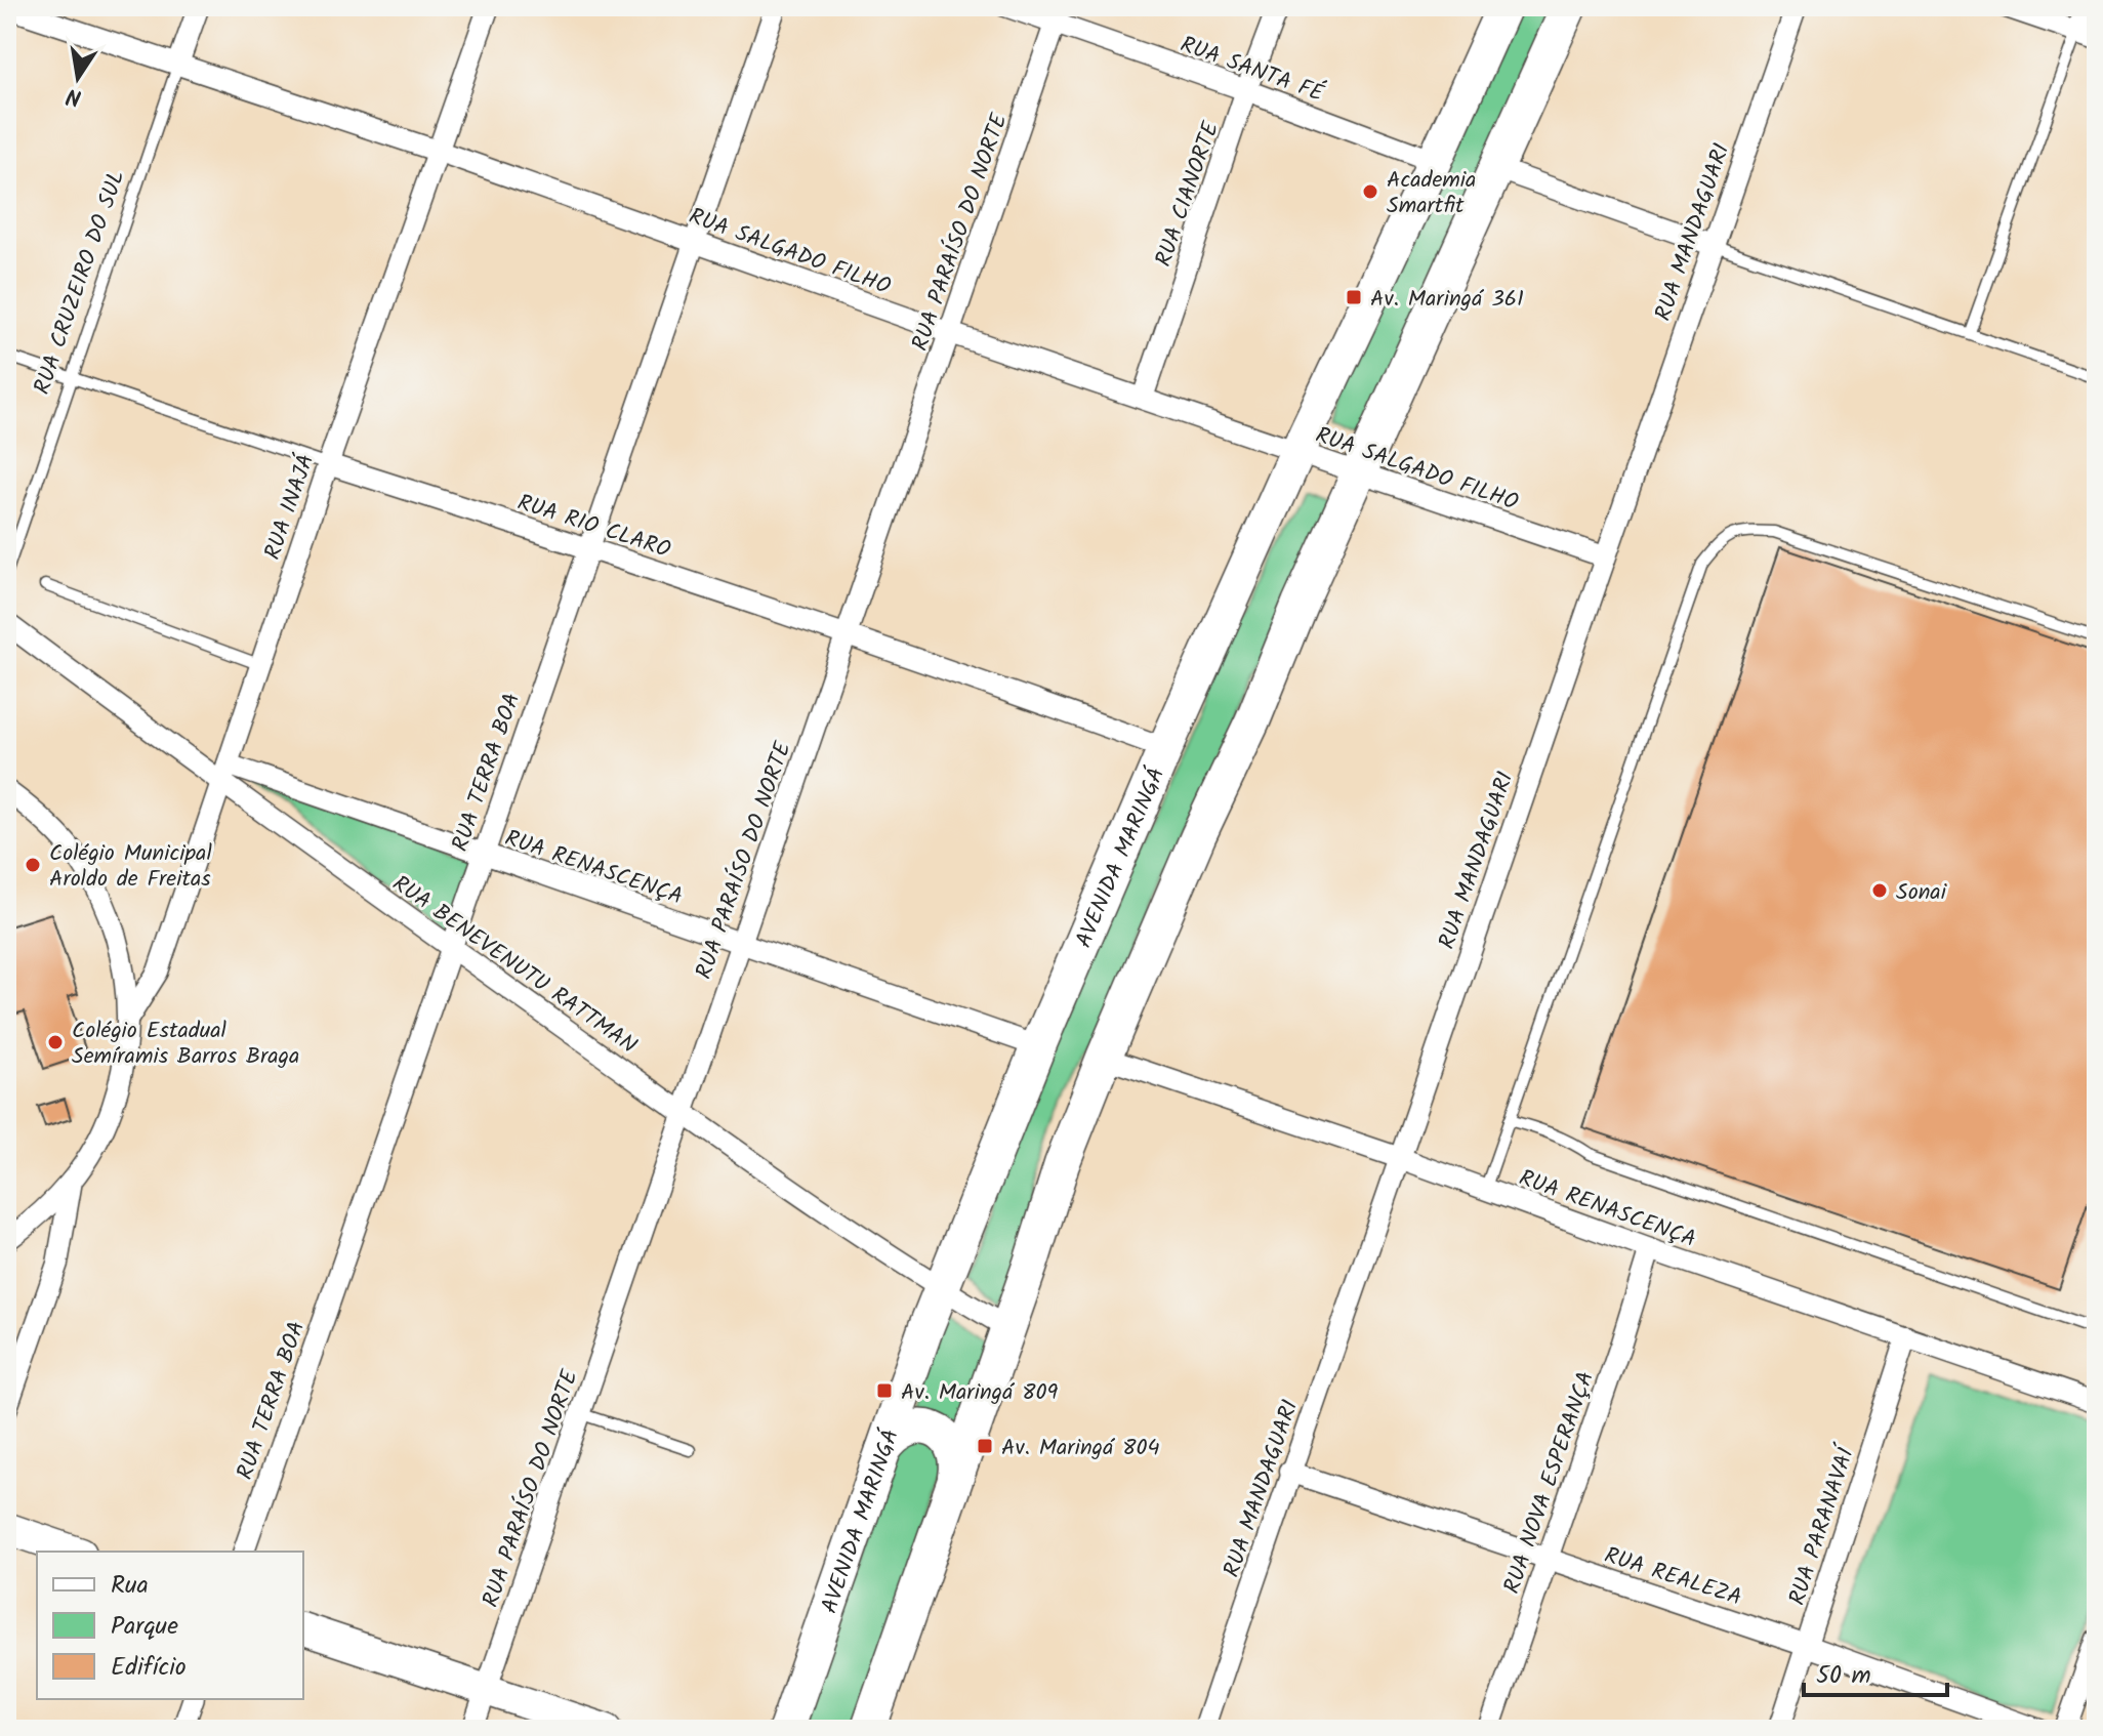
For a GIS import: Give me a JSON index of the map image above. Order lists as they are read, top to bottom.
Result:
{
  "streets": {
    "main road": ["AVENIDA MARINGÁ"],
    "street": [
      "RUA SANTA FÉ",
      "RUA CIANORTE",
      "RUA PARAÍSO DO NORTE",
      "RUA MANDAGUARI",
      "RUA SALGADO FILHO",
      "RUA CRUZEIRO DO SUL",
      "RUA INAJÁ",
      "RUA RIO CLARO",
      "RUA TERRA BOA",
      "RUA RENASCENÇA",
      "RUA BENEVENUTU RATTMAN",
      "RUA NOVA ESPERANÇA",
      "RUA PARANAVAÍ",
      "RUA REALEZA"
    ]
  },
  "crossings": [
    ["RUA SANTA FÉ", "RUA CIANORTE"],
    ["RUA SANTA FÉ", "RUA PARAÍSO DO NORTE"],
    ["RUA SANTA FÉ", "AVENIDA MARINGÁ"],
    ["RUA CIANORTE", "RUA SALGADO FILHO"],
    ["RUA PARAÍSO DO NORTE", "RUA SALGADO FILHO"],
    ["RUA PARAÍSO DO NORTE", "RUA RIO CLARO"],
    ["RUA PARAÍSO DO NORTE", "RUA RENASCENÇA"],
    ["RUA PARAÍSO DO NORTE", "RUA BENEVENUTU RATTMAN"],
    ["RUA MANDAGUARI", "RUA SALGADO FILHO"],
    ["RUA MANDAGUARI", "RUA RENASCENÇA"],
    ["RUA MANDAGUARI", "RUA REALEZA"],
    ["RUA SALGADO FILHO", "RUA CRUZEIRO DO SUL"],
    ["RUA SALGADO FILHO", "RUA INAJÁ"],
    ["RUA SALGADO FILHO", "RUA TERRA BOA"],
    ["RUA SALGADO FILHO", "AVENIDA MARINGÁ"],
    ["RUA CRUZEIRO DO SUL", "RUA RIO CLARO"],
    ["RUA INAJÁ", "RUA RIO CLARO"],
    ["RUA INAJÁ", "RUA RENASCENÇA"],
    ["RUA INAJÁ", "RUA BENEVENUTU RATTMAN"],
    ["RUA RIO CLARO", "RUA TERRA BOA"],
    ["RUA RIO CLARO", "AVENIDA MARINGÁ"],
    ["RUA TERRA BOA", "RUA RENASCENÇA"],
    ["RUA TERRA BOA", "RUA BENEVENUTU RATTMAN"],
    ["AVENIDA MARINGÁ", "RUA RENASCENÇA"],
    ["AVENIDA MARINGÁ", "RUA BENEVENUTU RATTMAN"],
    ["RUA RENASCENÇA", "RUA BENEVENUTU RATTMAN"],
    ["RUA RENASCENÇA", "RUA NOVA ESPERANÇA"],
    ["RUA RENASCENÇA", "RUA PARANAVAÍ"],
    ["RUA NOVA ESPERANÇA", "RUA REALEZA"],
    ["RUA PARANAVAÍ", "RUA REALEZA"]
  ],
  "places": {
    "other": [
      "Academia Smartfit",
      "Colégio Municipal Aroldo de Freitas",
      "Sonai",
      "Colégio Estadual Semíramis Barros Braga"
    ],
    "transit": ["Av. Maringá 361", "Av. Maringá 809", "Av. Maringá 804"]
  },
  "legend": ["Rua", "Parque", "Edifício"],
  "scale_bar": "50 m",
  "north": "bottom"
}
